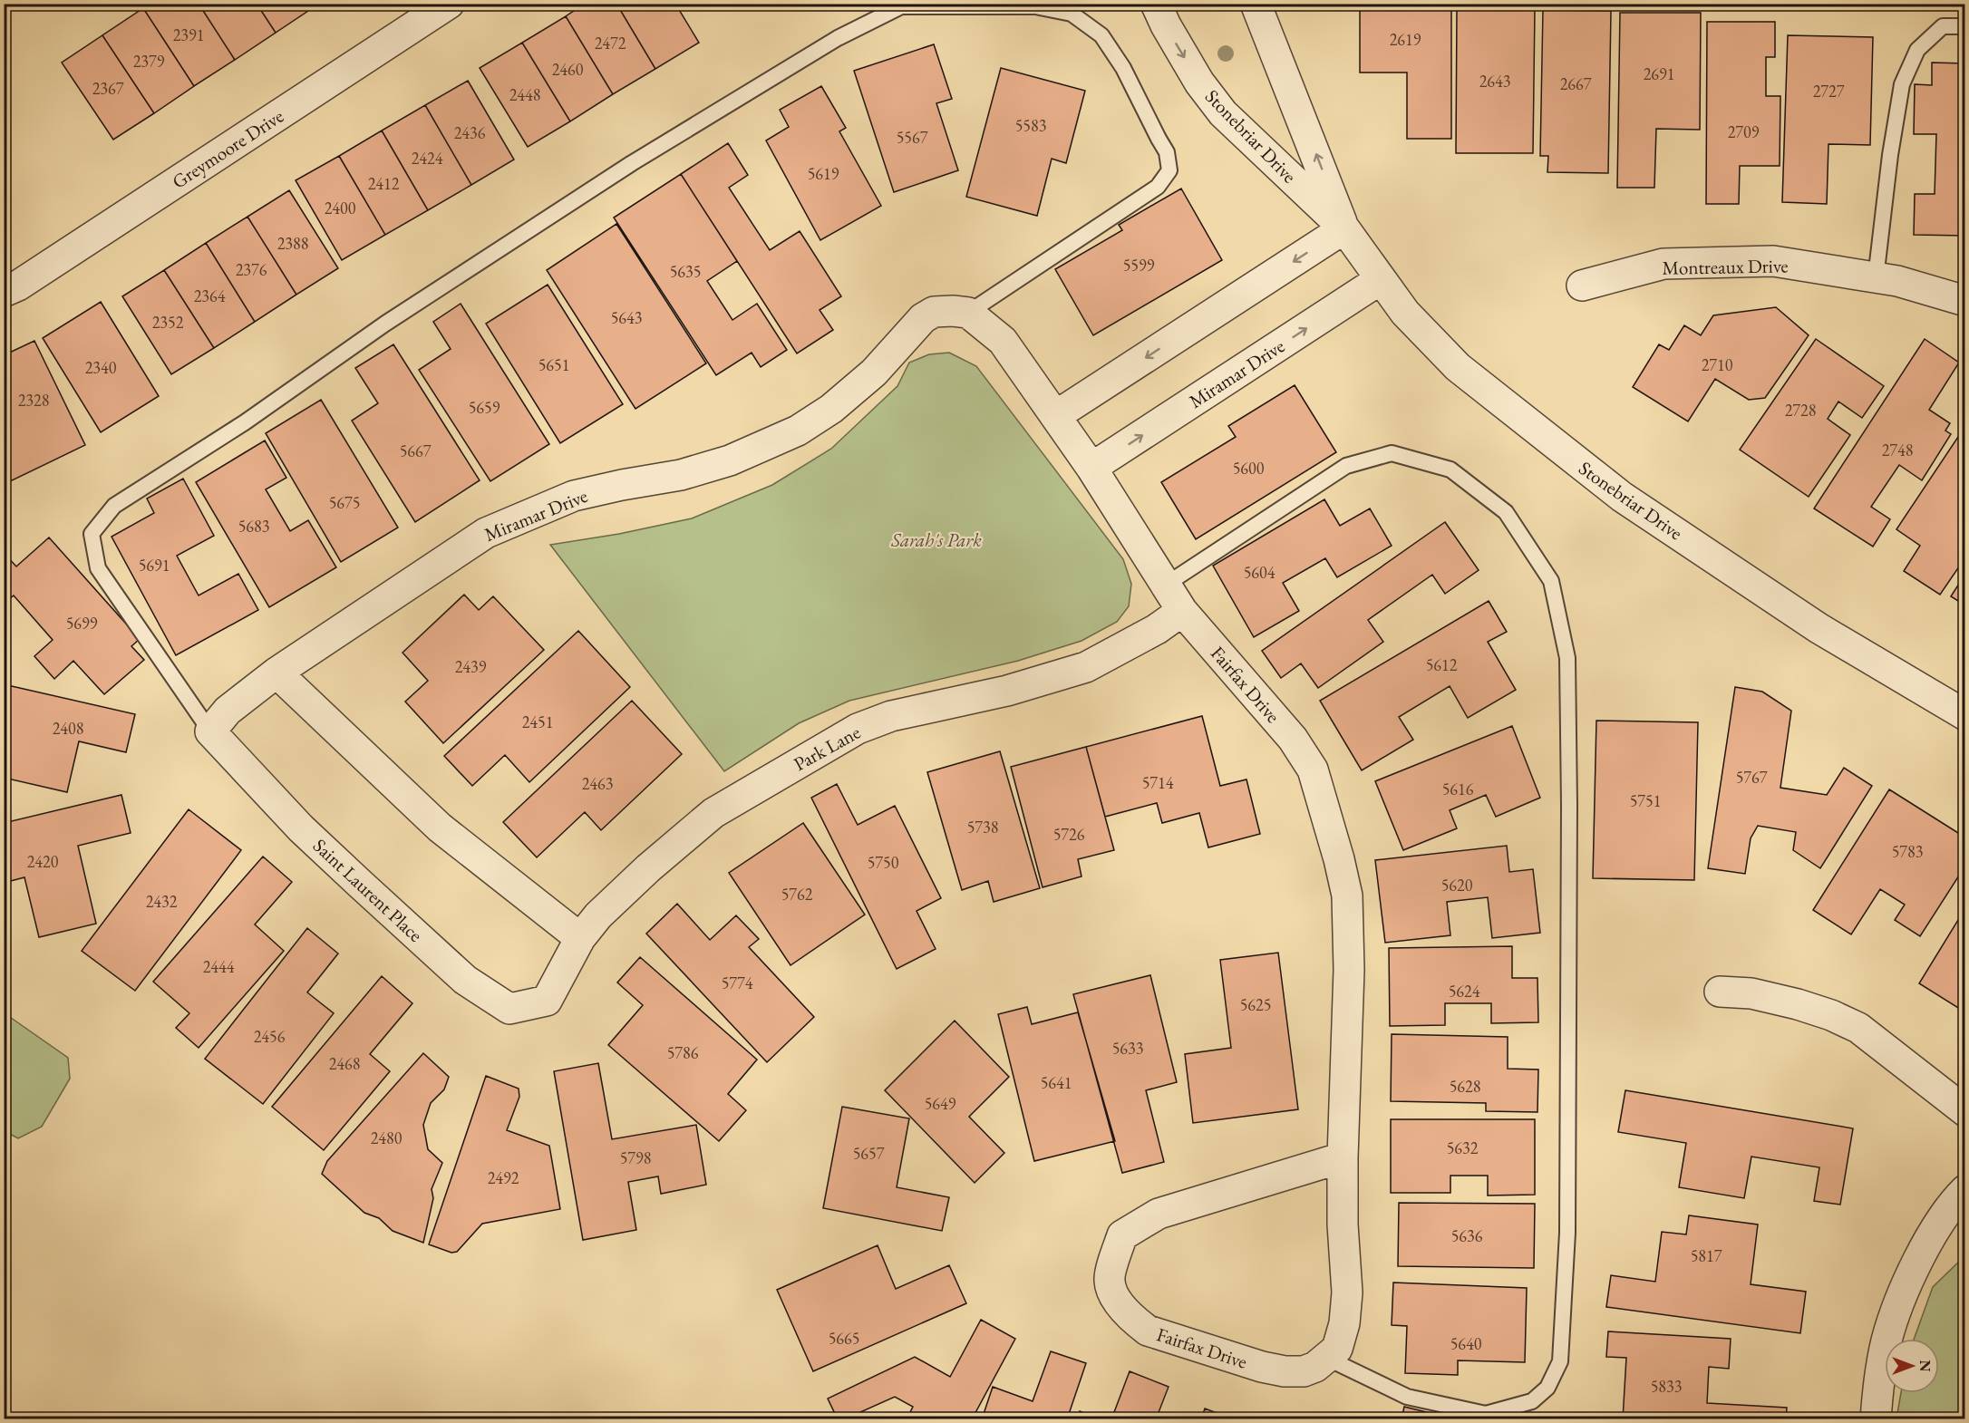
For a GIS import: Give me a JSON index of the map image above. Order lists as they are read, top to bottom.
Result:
{
  "streets": {
    "street": [
      "Stonebriar Drive",
      "Greymoore Drive",
      "Montreaux Drive",
      "Miramar Drive",
      "Fairfax Drive",
      "Park Lane",
      "Saint Laurent Place"
    ]
  },
  "crossings": [
    ["Stonebriar Drive", "Miramar Drive"],
    ["Miramar Drive", "Fairfax Drive"],
    ["Miramar Drive", "Saint Laurent Place"],
    ["Fairfax Drive", "Park Lane"],
    ["Park Lane", "Saint Laurent Place"]
  ],
  "parks": ["Sarah's Park"],
  "house_numbers": [
    "2391",
    "2619",
    "2472",
    "2379",
    "2460",
    "2691",
    "2643",
    "2667",
    "2367",
    "2727",
    "2448",
    "5583",
    "2709",
    "2436",
    "5567",
    "2424",
    "5619",
    "2412",
    "2400",
    "2388",
    "5599",
    "2376",
    "5635",
    "2364",
    "5643",
    "2352",
    "5651",
    "2710",
    "2340",
    "2328",
    "5659",
    "2728",
    "2748",
    "5667",
    "5600",
    "5675",
    "5683",
    "5691",
    "5604",
    "5699",
    "5612",
    "2439",
    "2451",
    "2408",
    "5767",
    "5714",
    "2463",
    "5616",
    "5751",
    "5738",
    "5726",
    "5783",
    "2420",
    "5750",
    "5620",
    "5762",
    "2432",
    "2444",
    "5774",
    "5624",
    "5625",
    "2456",
    "5633",
    "5786",
    "2468",
    "5641",
    "5628",
    "5649",
    "2480",
    "5632",
    "5657",
    "5798",
    "2492",
    "5636",
    "5817",
    "5665",
    "5640",
    "5833"
  ],
  "north": "right"
}
